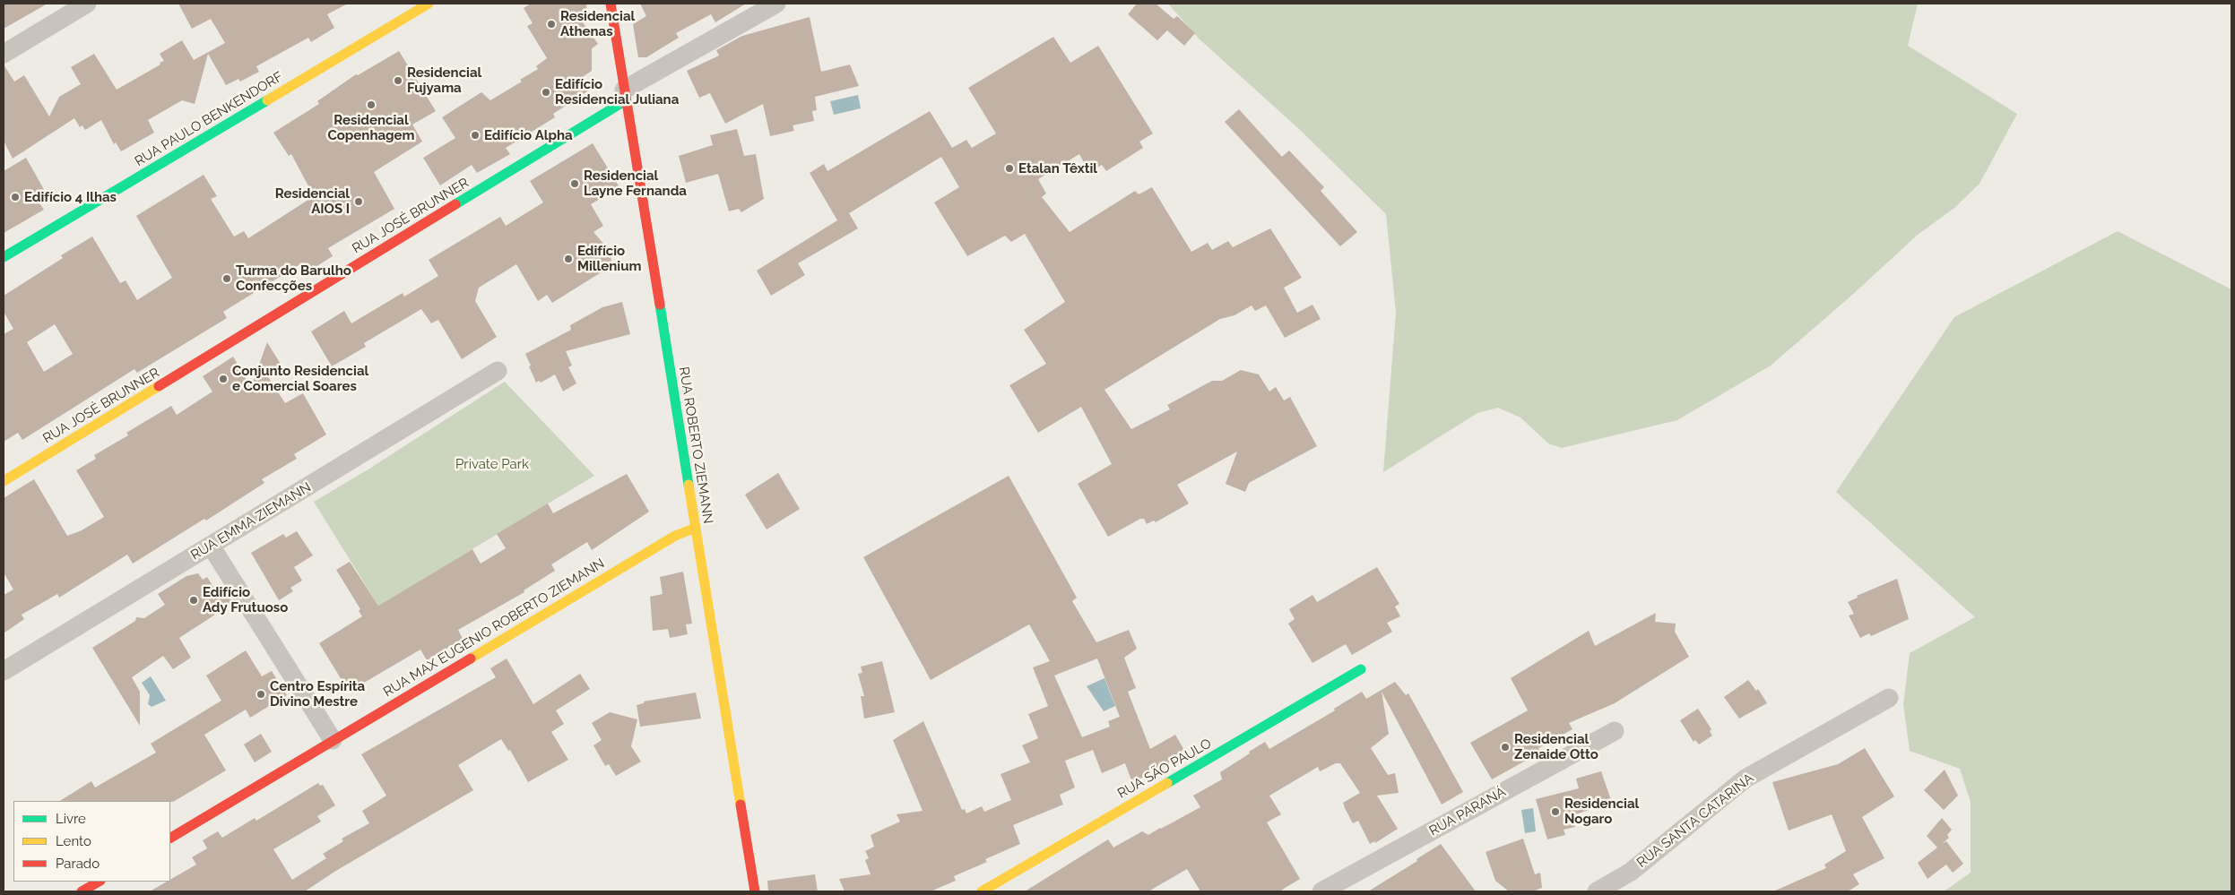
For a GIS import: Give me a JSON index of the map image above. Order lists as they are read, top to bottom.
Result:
{
  "streets": {
    "street": [
      "RUA PAULO BENKENDORF",
      "RUA JOSÉ BRUNNER",
      "RUA ROBERTO ZIEMANN",
      "RUA EMMA ZIEMANN",
      "RUA MAX EUGENIO ROBERTO ZIEMANN",
      "RUA SÃO PAULO",
      "RUA PARANÁ",
      "RUA SANTA CATARINA"
    ]
  },
  "crossings": [
    ["RUA JOSÉ BRUNNER", "RUA ROBERTO ZIEMANN"],
    ["RUA ROBERTO ZIEMANN", "RUA MAX EUGENIO ROBERTO ZIEMANN"]
  ],
  "parks": ["Private Park"],
  "places": [
    "Residencial Athenas",
    "Residencial Fujyama",
    "Edifício Residencial Juliana",
    "Residencial Copenhagem",
    "Edifício Alpha",
    "Etalan Têxtil",
    "Residencial Layne Fernanda",
    "Edifício 4 Ilhas",
    "Residencial AIOS I",
    "Edifício Millenium",
    "Turma do Barulho Confecções",
    "Conjunto Residencial e Comercial Soares",
    "Edifício Ady Frutuoso",
    "Centro Espírita Divino Mestre",
    "Residencial Zenaide Otto",
    "Residencial Nogaro"
  ],
  "legend": ["Livre", "Lento", "Parado"]
}
